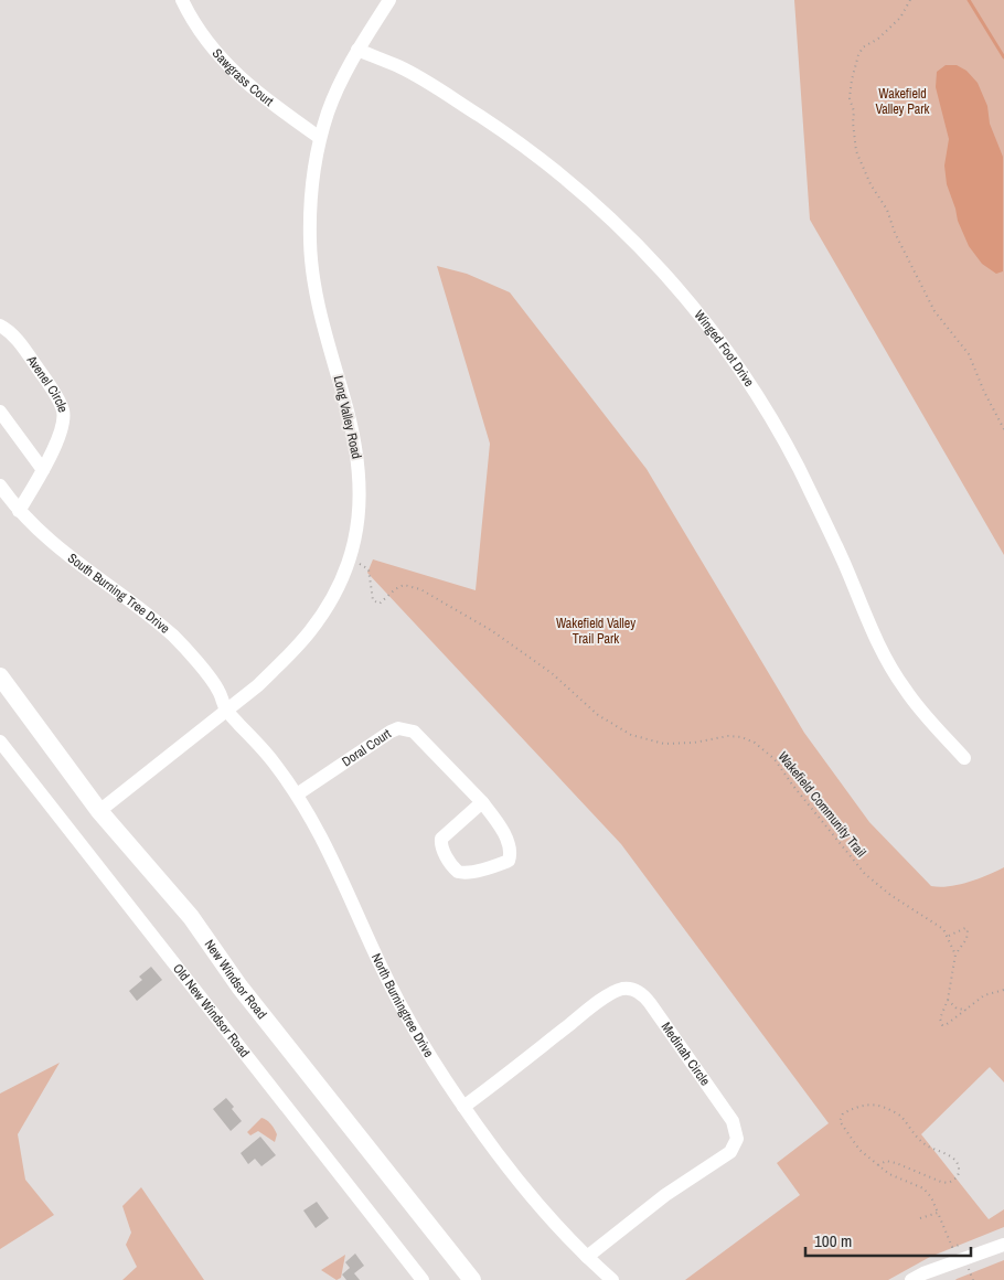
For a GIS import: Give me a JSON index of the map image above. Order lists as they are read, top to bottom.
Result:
{
  "streets": {
    "main road": ["New Windsor Road"],
    "street": [
      "Sawgrass Court",
      "Winged Foot Drive",
      "Avenel Circle",
      "Long Valley Road",
      "South Burning Tree Drive",
      "Doral Court",
      "North Burningtree Drive",
      "Old New Windsor Road",
      "Medinah Circle"
    ],
    "path": ["Wakefield Community Trail"]
  },
  "crossings": [
    ["Sawgrass Court", "Long Valley Road"],
    ["Winged Foot Drive", "Long Valley Road"],
    ["Avenel Circle", "South Burning Tree Drive"],
    ["Long Valley Road", "South Burning Tree Drive"],
    ["Long Valley Road", "Wakefield Community Trail"],
    ["Long Valley Road", "New Windsor Road"],
    ["Long Valley Road", "North Burningtree Drive"],
    ["South Burning Tree Drive", "North Burningtree Drive"],
    ["Doral Court", "North Burningtree Drive"],
    ["North Burningtree Drive", "Medinah Circle"]
  ],
  "parks": ["Wakefield Valley Park", "Wakefield Valley Trail Park"],
  "scale_bar": "100 m"
}
